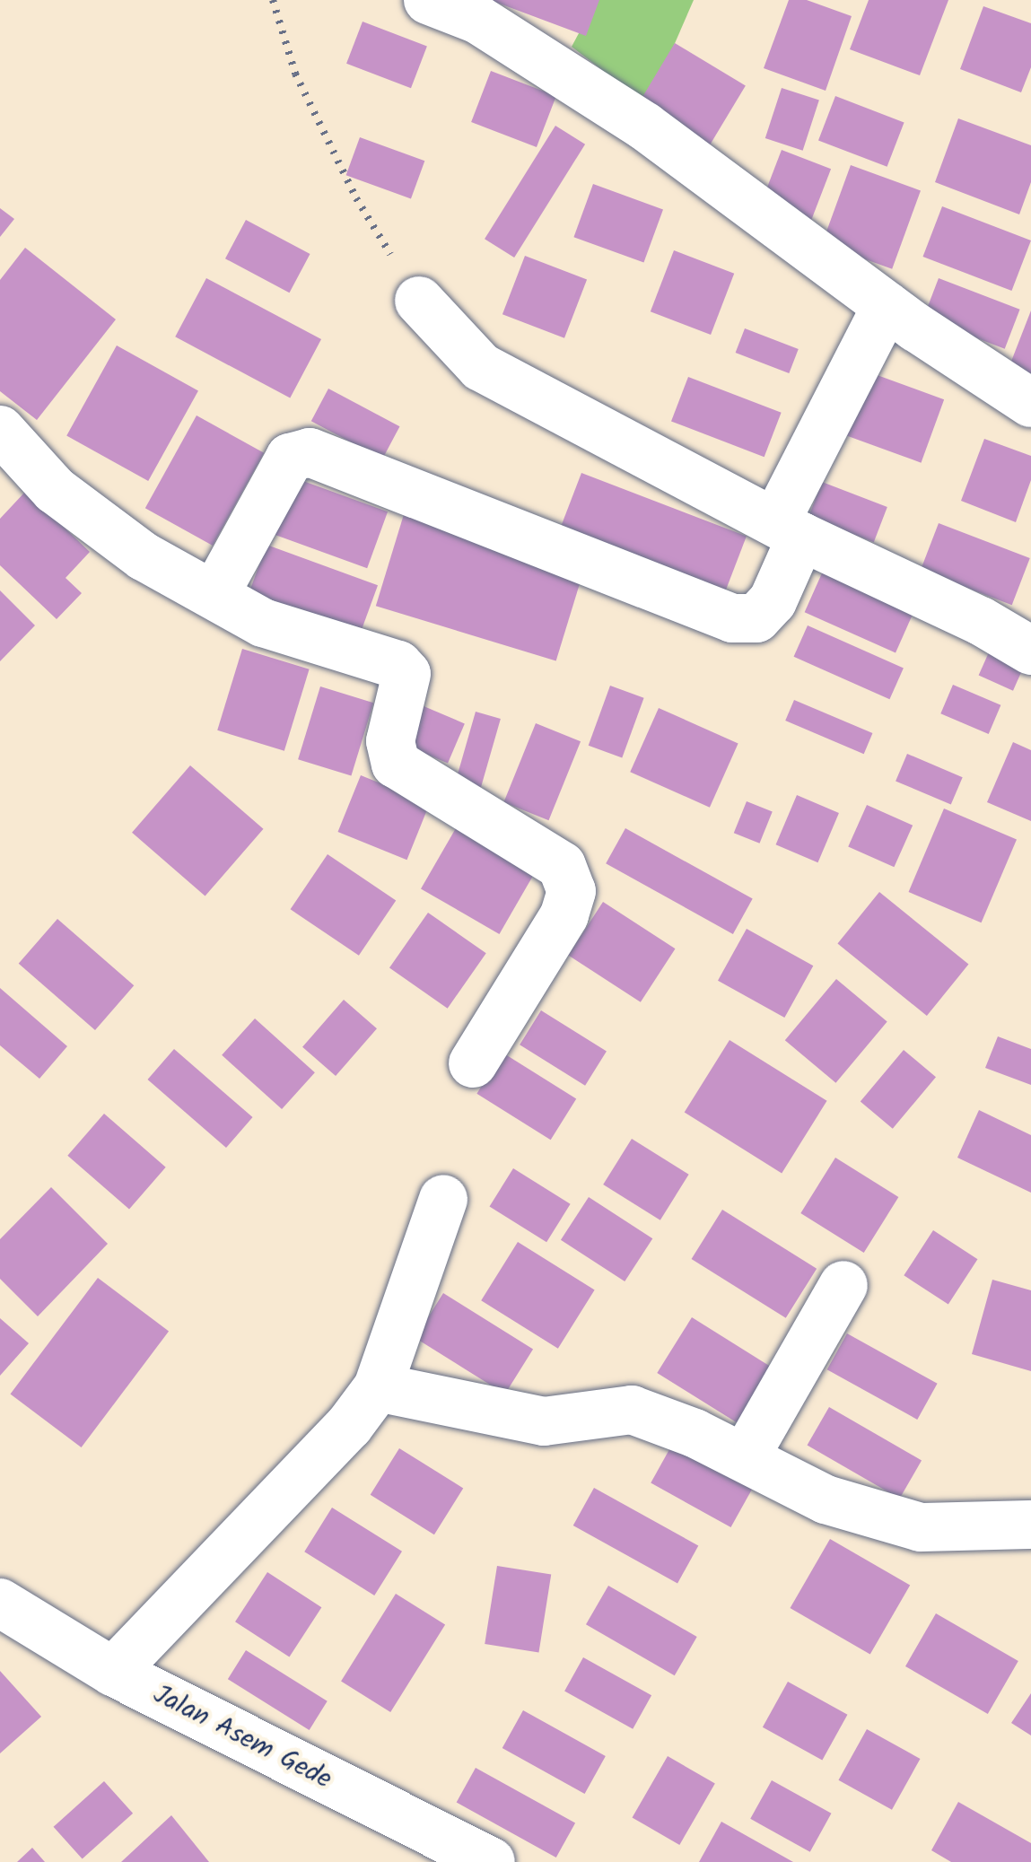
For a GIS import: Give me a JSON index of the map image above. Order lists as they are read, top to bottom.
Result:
{
  "streets": {
    "street": ["Jalan Asem Gede"]
  }
}
